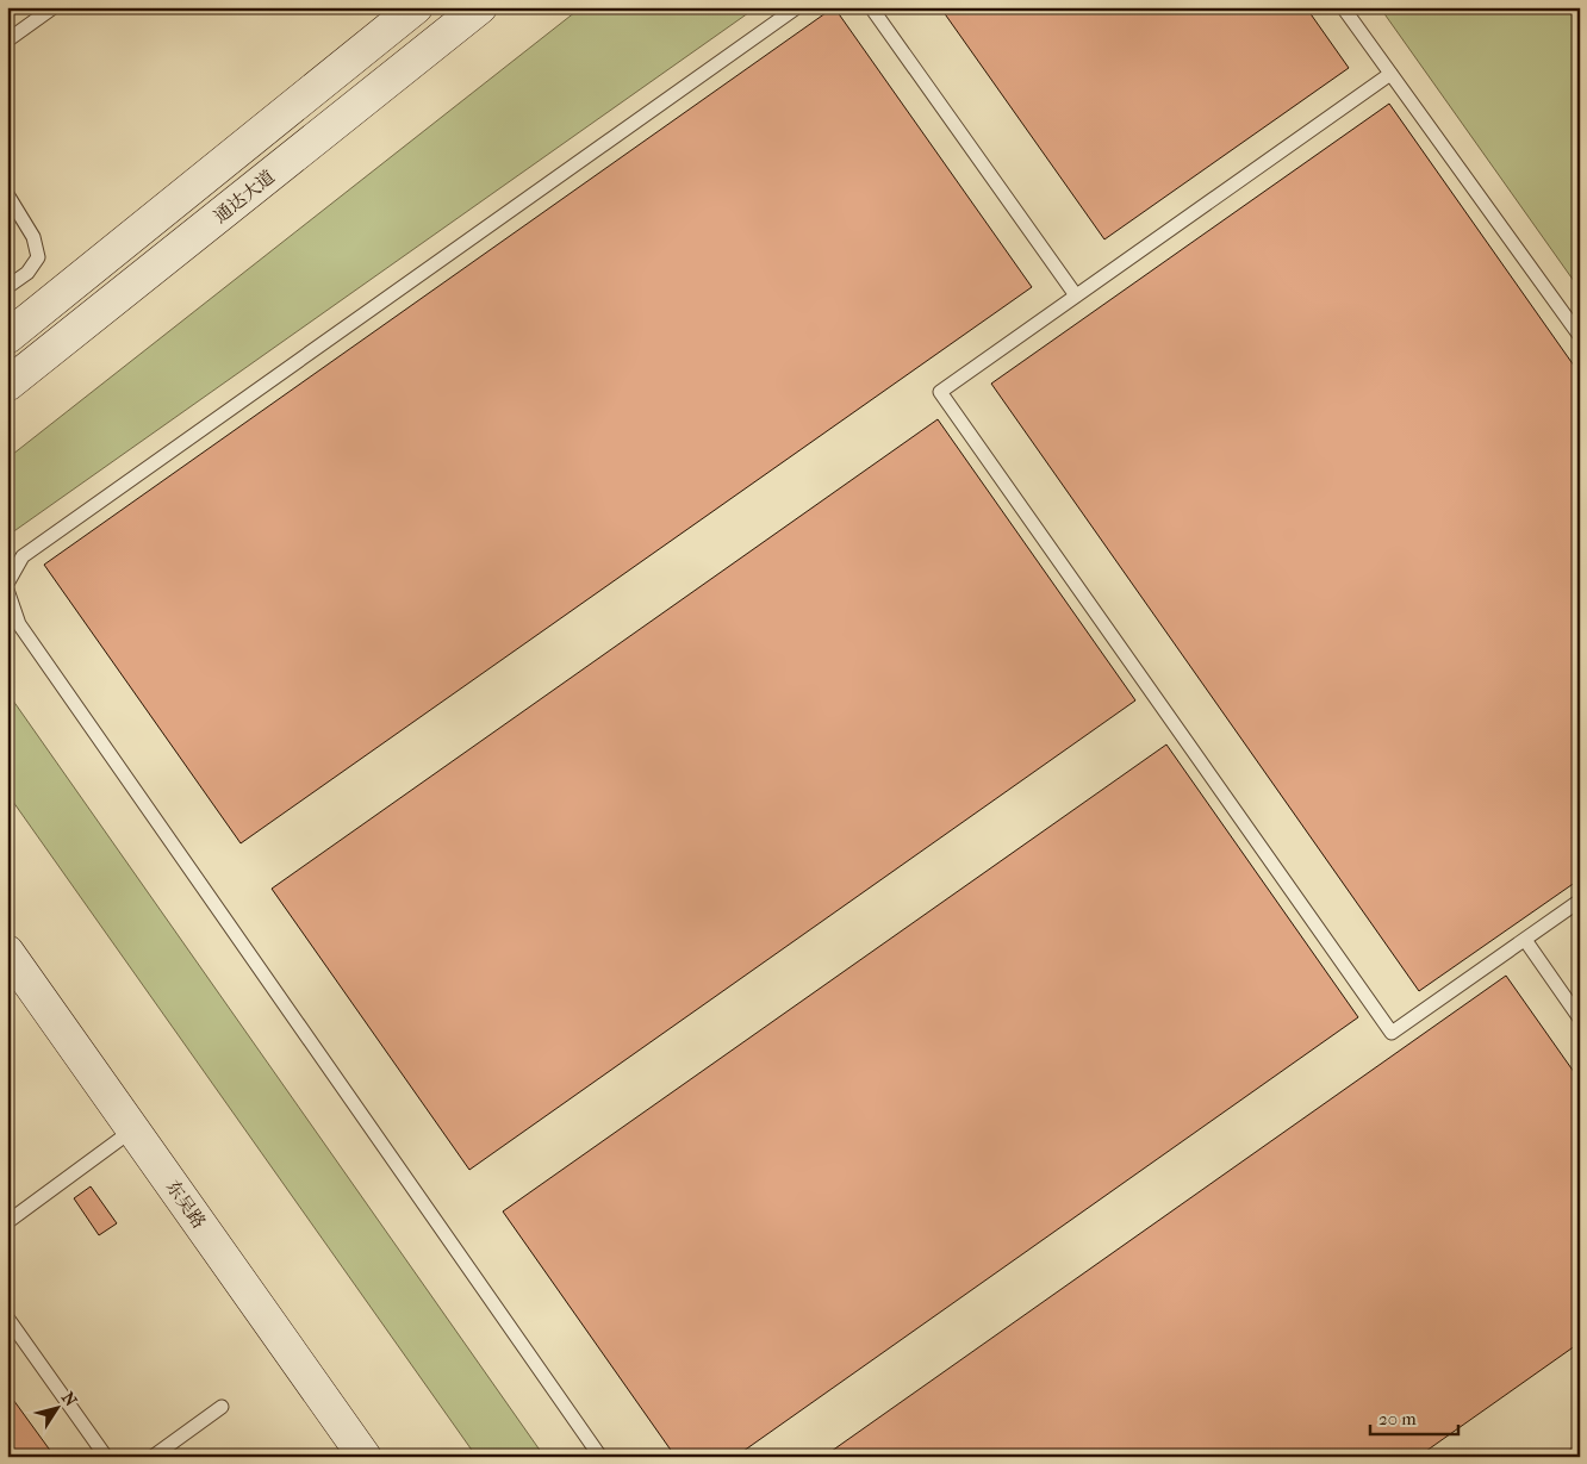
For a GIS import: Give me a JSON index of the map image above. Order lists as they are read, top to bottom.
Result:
{
  "streets": {
    "main road": ["通达大道", "东吴路"]
  },
  "scale_bar": "20 m",
  "north": "top right"
}
